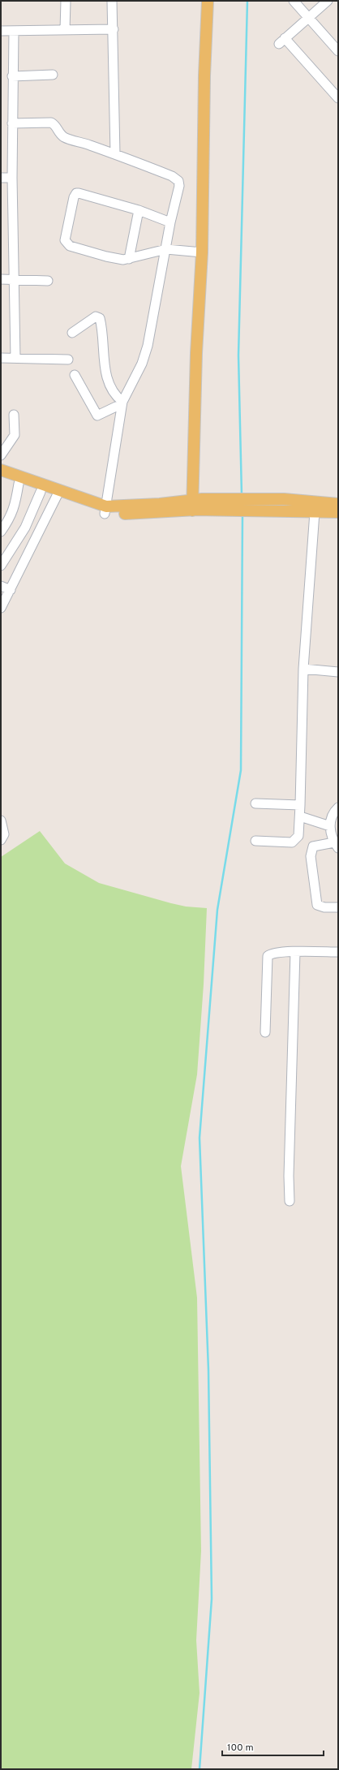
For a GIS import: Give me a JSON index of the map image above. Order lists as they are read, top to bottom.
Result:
{
  "scale_bar": "100 m"
}
